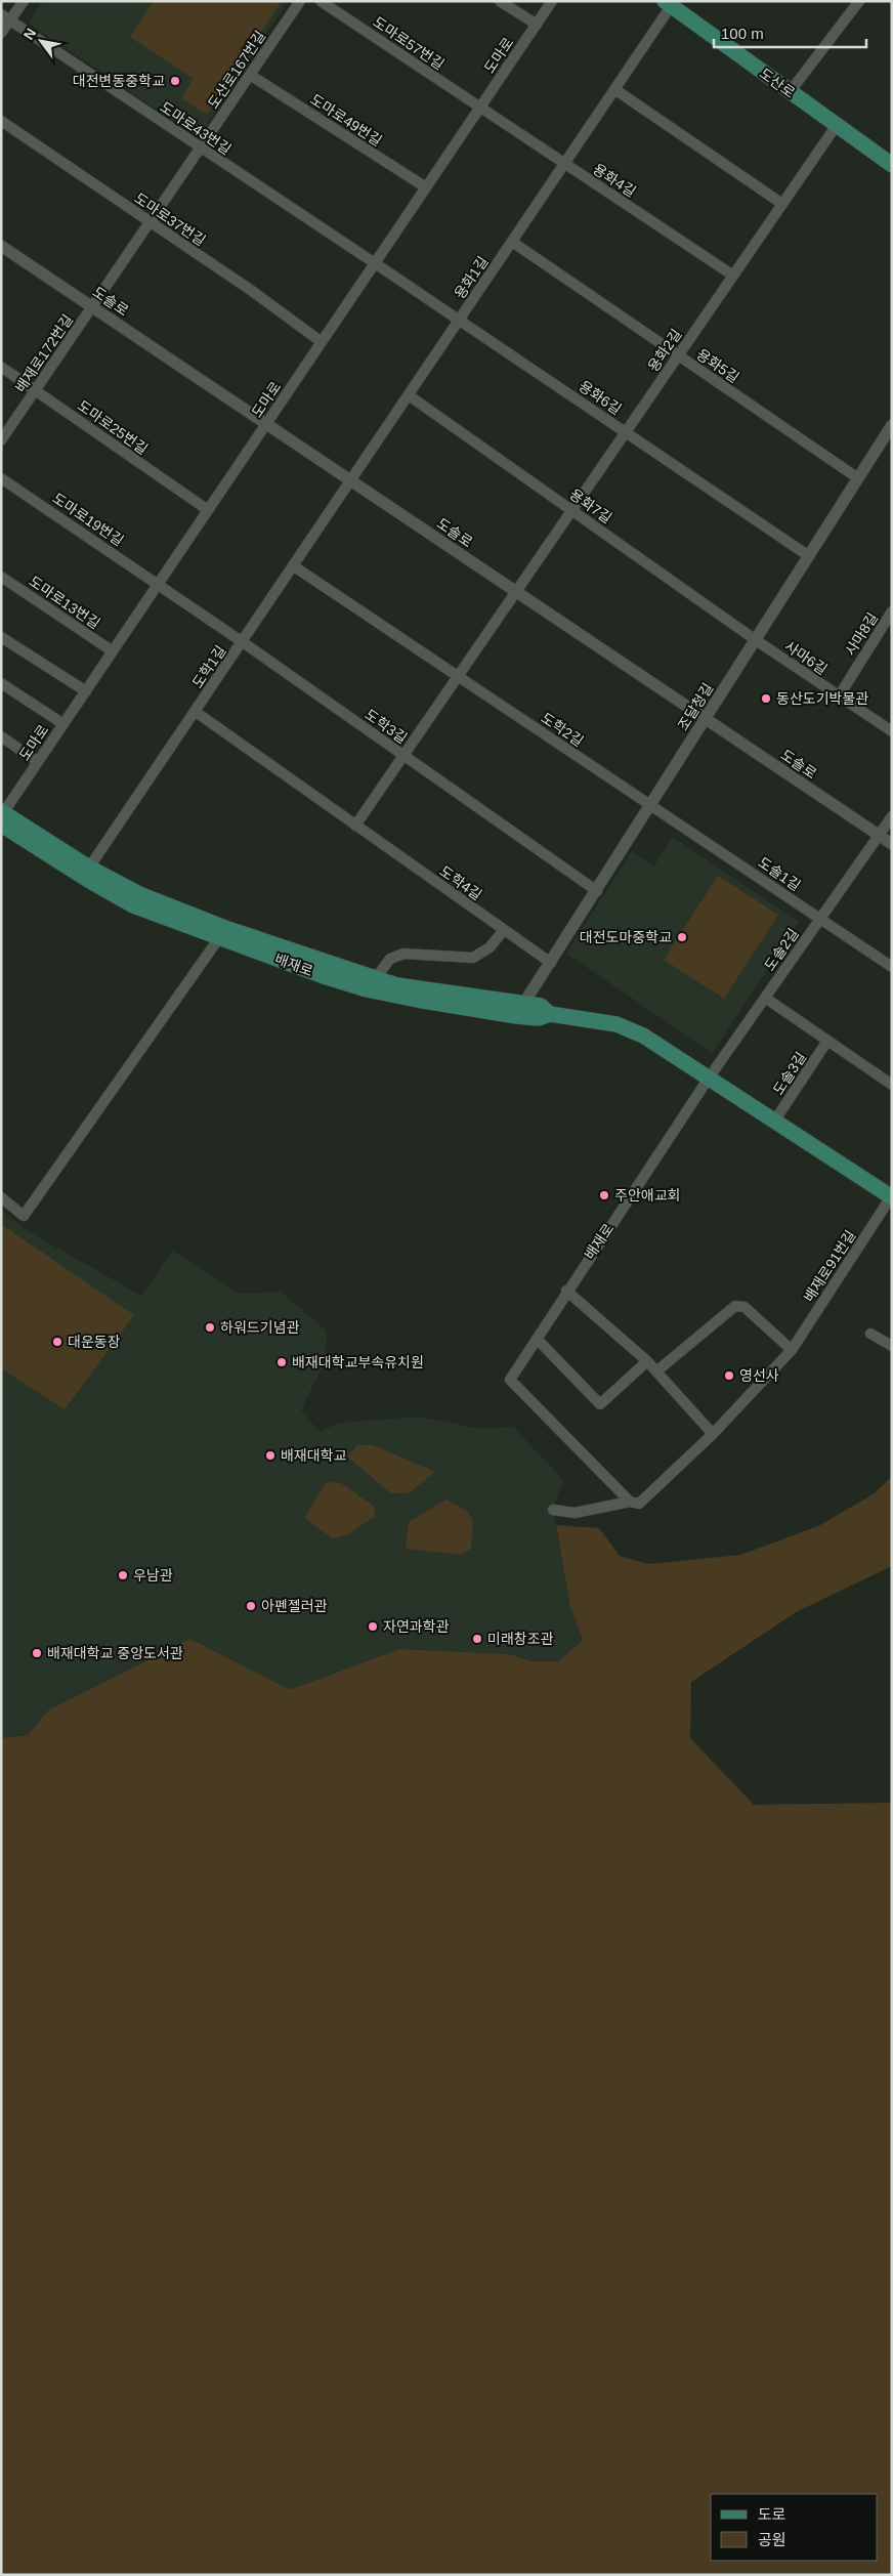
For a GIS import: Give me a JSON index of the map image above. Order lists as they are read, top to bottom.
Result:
{
  "streets": {
    "main road": ["도산로", "배재로"],
    "street": [
      "도마로57번길",
      "도마로",
      "도산로167번길",
      "도마로49번길",
      "도마로43번길",
      "용화4길",
      "도마로37번길",
      "용화1길",
      "도솔로",
      "용화2길",
      "배재로172번길",
      "용화5길",
      "용화6길",
      "도마로25번길",
      "용화7길",
      "도마로19번길",
      "도마로13번길",
      "사마8길",
      "사마6길",
      "도학1길",
      "조달청길",
      "도학3길",
      "도학2길",
      "도솔1길",
      "도학4길",
      "도솔2길",
      "도솔3길",
      "배재로91번길"
    ]
  },
  "crossings": [
    ["도마로57번길", "도마로"],
    ["도마로57번길", "용화4길"],
    ["도마로", "도마로49번길"],
    ["도마로", "도마로43번길"],
    ["도마로", "용화4길"],
    ["도마로", "도마로37번길"],
    ["도마로", "도솔로"],
    ["도마로", "용화6길"],
    ["도마로", "도마로25번길"],
    ["도마로", "도마로19번길"],
    ["도마로", "도마로13번길"],
    ["도마로", "도학3길"],
    ["도마로", "배재로"],
    ["도산로167번길", "도마로49번길"],
    ["도산로167번길", "도마로43번길"],
    ["도산로167번길", "도마로37번길"],
    ["도산로167번길", "도솔로"],
    ["도산로167번길", "배재로172번길"],
    ["도산로", "용화1길"],
    ["도산로", "용화2길"],
    ["도마로43번길", "용화6길"],
    ["용화4길", "용화1길"],
    ["용화4길", "용화2길"],
    ["용화1길", "도솔로"],
    ["용화1길", "용화5길"],
    ["용화1길", "용화6길"],
    ["용화1길", "용화7길"],
    ["용화1길", "도학1길"],
    ["도솔로", "용화2길"],
    ["도솔로", "배재로172번길"],
    ["도솔로", "도학1길"],
    ["도솔로", "조달청길"],
    ["도솔로", "도솔2길"],
    ["용화2길", "용화5길"],
    ["용화2길", "용화6길"],
    ["용화2길", "용화7길"],
    ["배재로172번길", "도마로25번길"],
    ["용화5길", "조달청길"],
    ["용화6길", "조달청길"],
    ["용화7길", "사마6길"],
    ["용화7길", "조달청길"],
    ["도마로19번길", "도학3길"],
    ["사마8길", "사마6길"],
    ["사마6길", "조달청길"],
    ["도학1길", "도학3길"],
    ["도학1길", "도학2길"],
    ["도학1길", "도학4길"],
    ["도학1길", "배재로"],
    ["조달청길", "도학3길"],
    ["조달청길", "도학2길"],
    ["조달청길", "도솔1길"],
    ["조달청길", "도학4길"],
    ["조달청길", "배재로"],
    ["도학2길", "도솔1길"],
    ["도솔1길", "도솔2길"],
    ["도솔2길", "배재로"],
    ["배재로", "도솔3길"],
    ["배재로", "배재로91번길"]
  ],
  "places": [
    "대전변동중학교",
    "동산도기박물관",
    "대전도마중학교",
    "주안애교회",
    "하워드기념관",
    "대운동장",
    "배재대학교부속유치원",
    "영선사",
    "배재대학교",
    "우남관",
    "아펜젤러관",
    "자연과학관",
    "미래창조관",
    "배재대학교 중앙도서관"
  ],
  "legend": ["도로", "공원"],
  "scale_bar": "100 m",
  "north": "top left"
}
